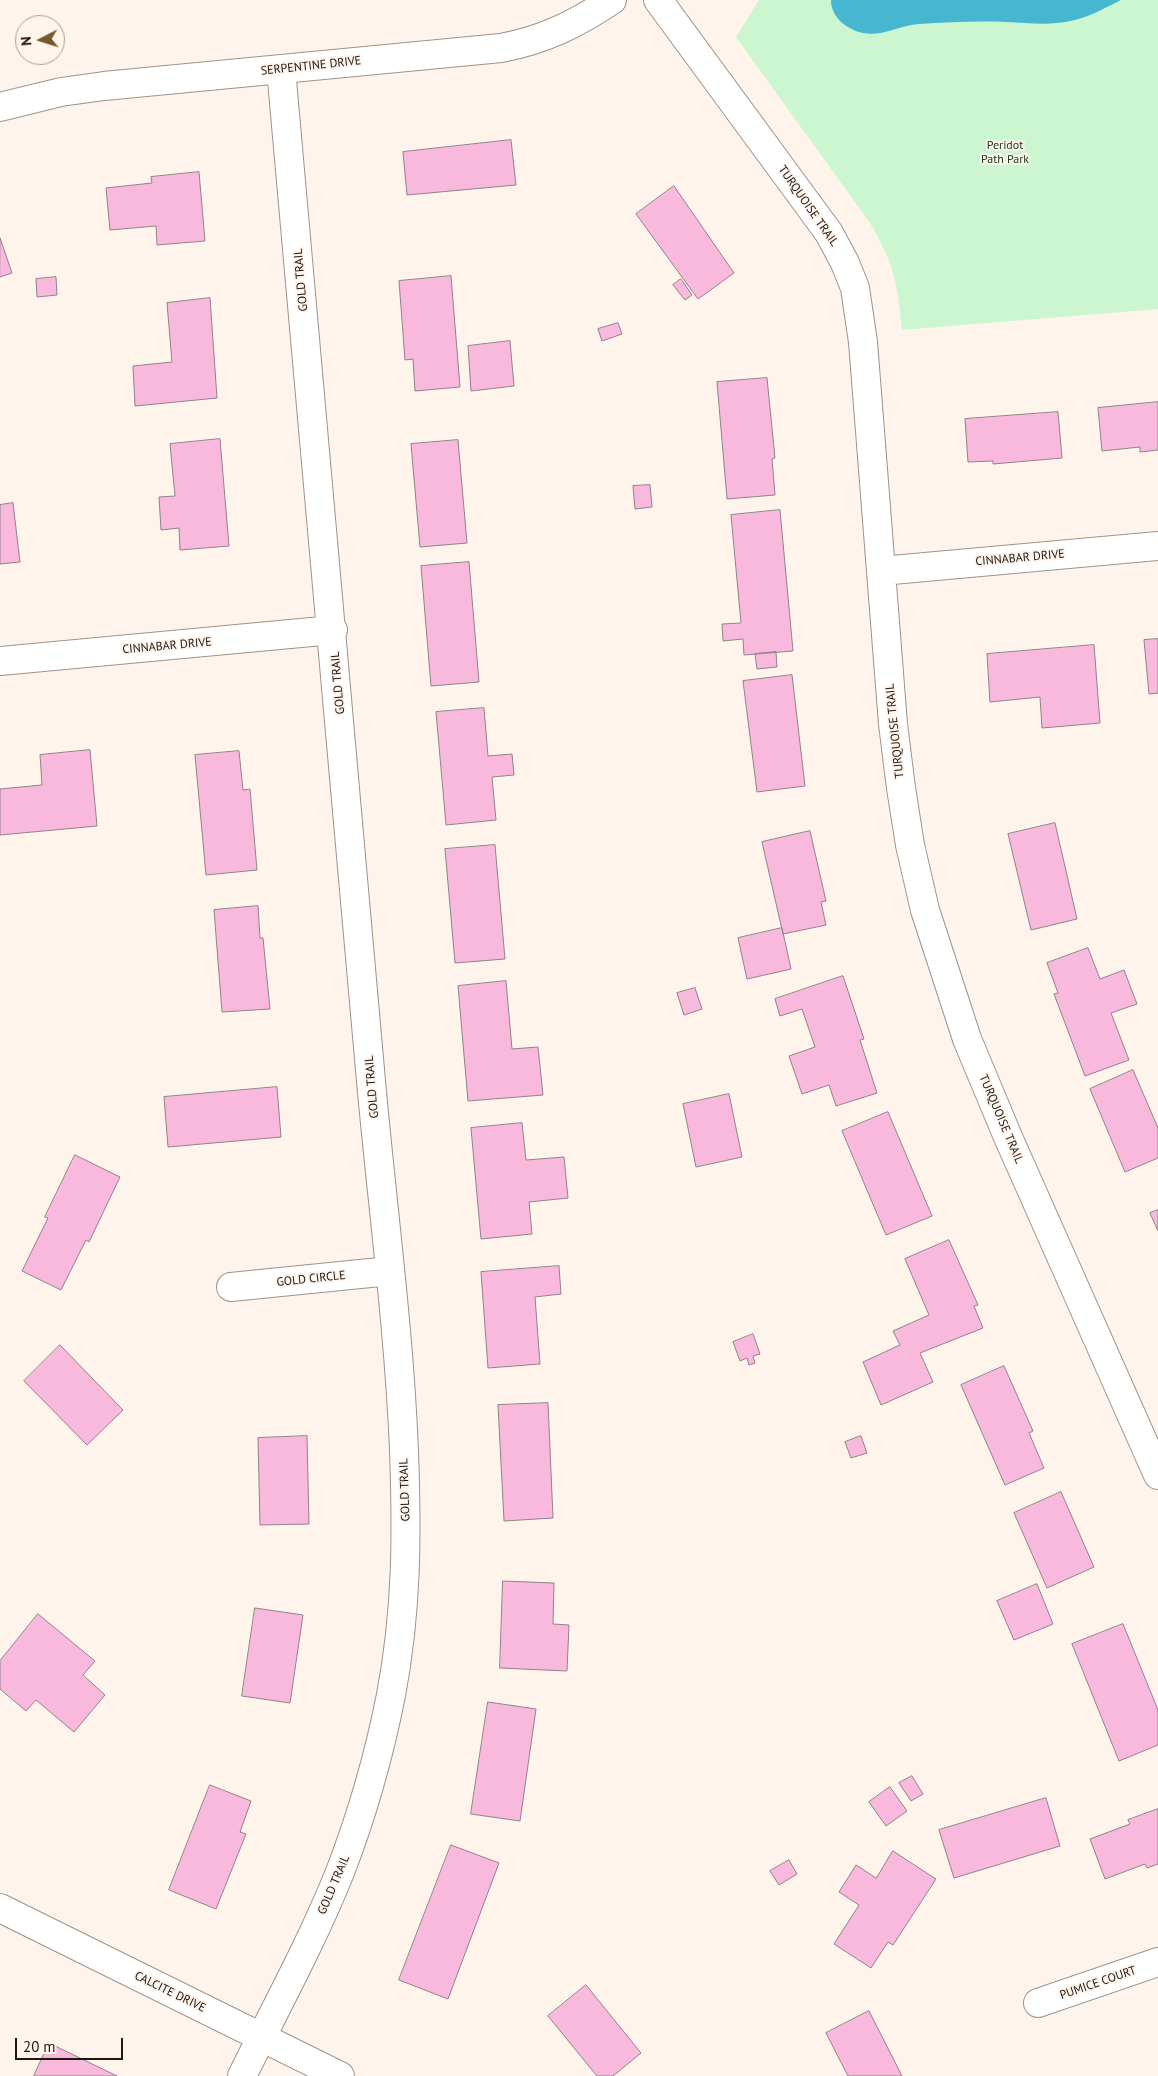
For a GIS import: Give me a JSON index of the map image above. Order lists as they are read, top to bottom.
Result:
{
  "streets": {
    "street": [
      "SERPENTINE DRIVE",
      "TURQUOISE TRAIL",
      "GOLD TRAIL",
      "CINNABAR DRIVE",
      "GOLD CIRCLE",
      "PUMICE COURT",
      "CALCITE DRIVE"
    ]
  },
  "crossings": [
    ["SERPENTINE DRIVE", "GOLD TRAIL"],
    ["TURQUOISE TRAIL", "CINNABAR DRIVE"],
    ["GOLD TRAIL", "CINNABAR DRIVE"],
    ["GOLD TRAIL", "GOLD CIRCLE"],
    ["GOLD TRAIL", "CALCITE DRIVE"]
  ],
  "parks": ["Peridot Path Park"],
  "scale_bar": "20 m",
  "north": "left"
}
